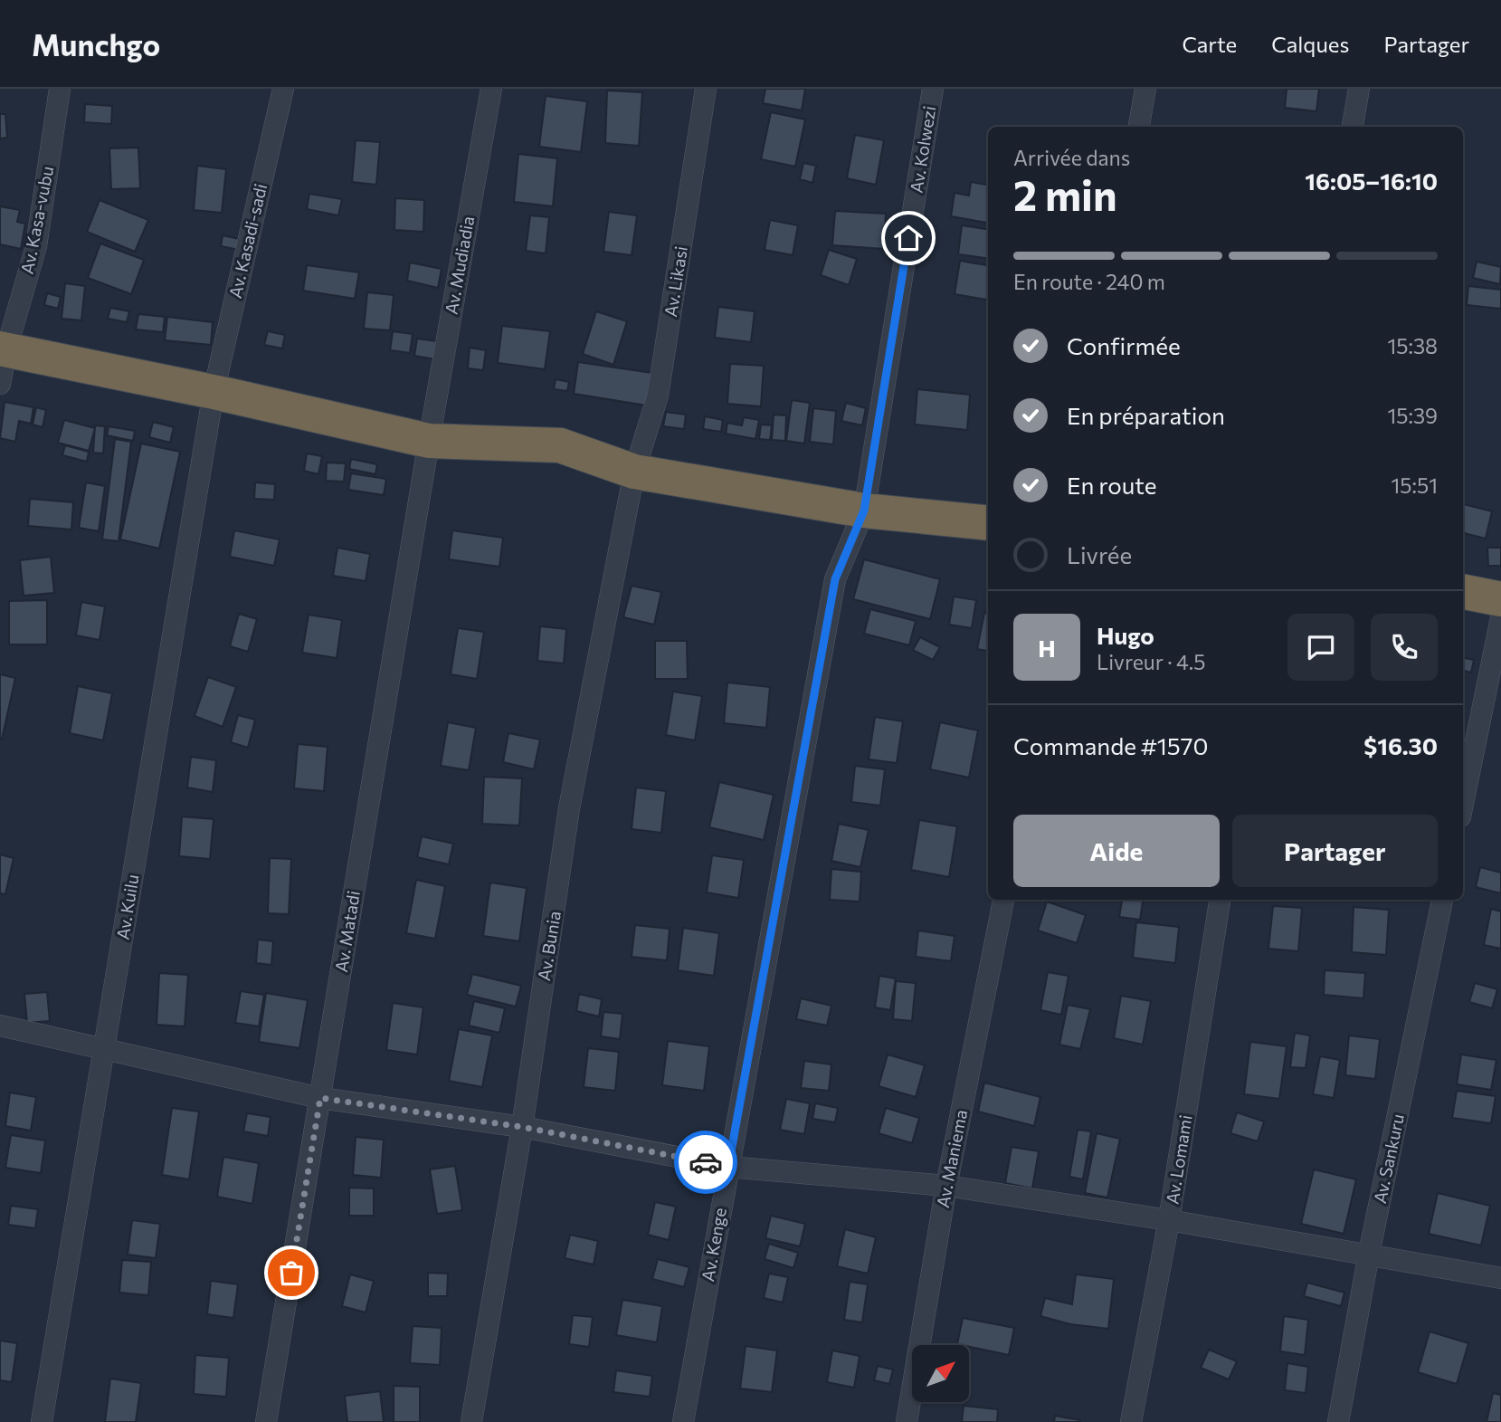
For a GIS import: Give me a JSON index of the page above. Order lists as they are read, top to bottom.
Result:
{
  "streets": {
    "street": [
      "Av. Kolwezi",
      "Av. Kasa-vubu",
      "Av. Kasadi-sadi",
      "Av. Mudiadia",
      "Av. Likasi",
      "Av. Kuilu",
      "Av. Matadi",
      "Av. Bunia",
      "Av. Maniema",
      "Av. Sankuru",
      "Av. Lomami",
      "Av. Kenge"
    ]
  },
  "crossings": [
    ["Av. Kolwezi", "Av. Kenge"],
    ["Av. Kasadi-sadi", "Av. Kuilu"],
    ["Av. Mudiadia", "Av. Matadi"],
    ["Av. Likasi", "Av. Bunia"]
  ],
  "north": "top right",
  "page": {
    "header": "Munchgo",
    "nav": ["Carte", "Calques", "Partager"],
    "heading": ["2 min", "Arrivée dans", "16:05–16:10"],
    "panel": [
      "Hugo",
      "Livreur · 4.5",
      "Commande #1570",
      "$16.30"
    ],
    "bar": "En route · 240 m",
    "list": [
      ["Confirmée", "15:38"],
      ["En préparation", "15:39"],
      ["En route", "15:51"],
      "Livrée"
    ],
    "round": "H",
    "buttons": ["Aide", "Partager"]
  }
}
